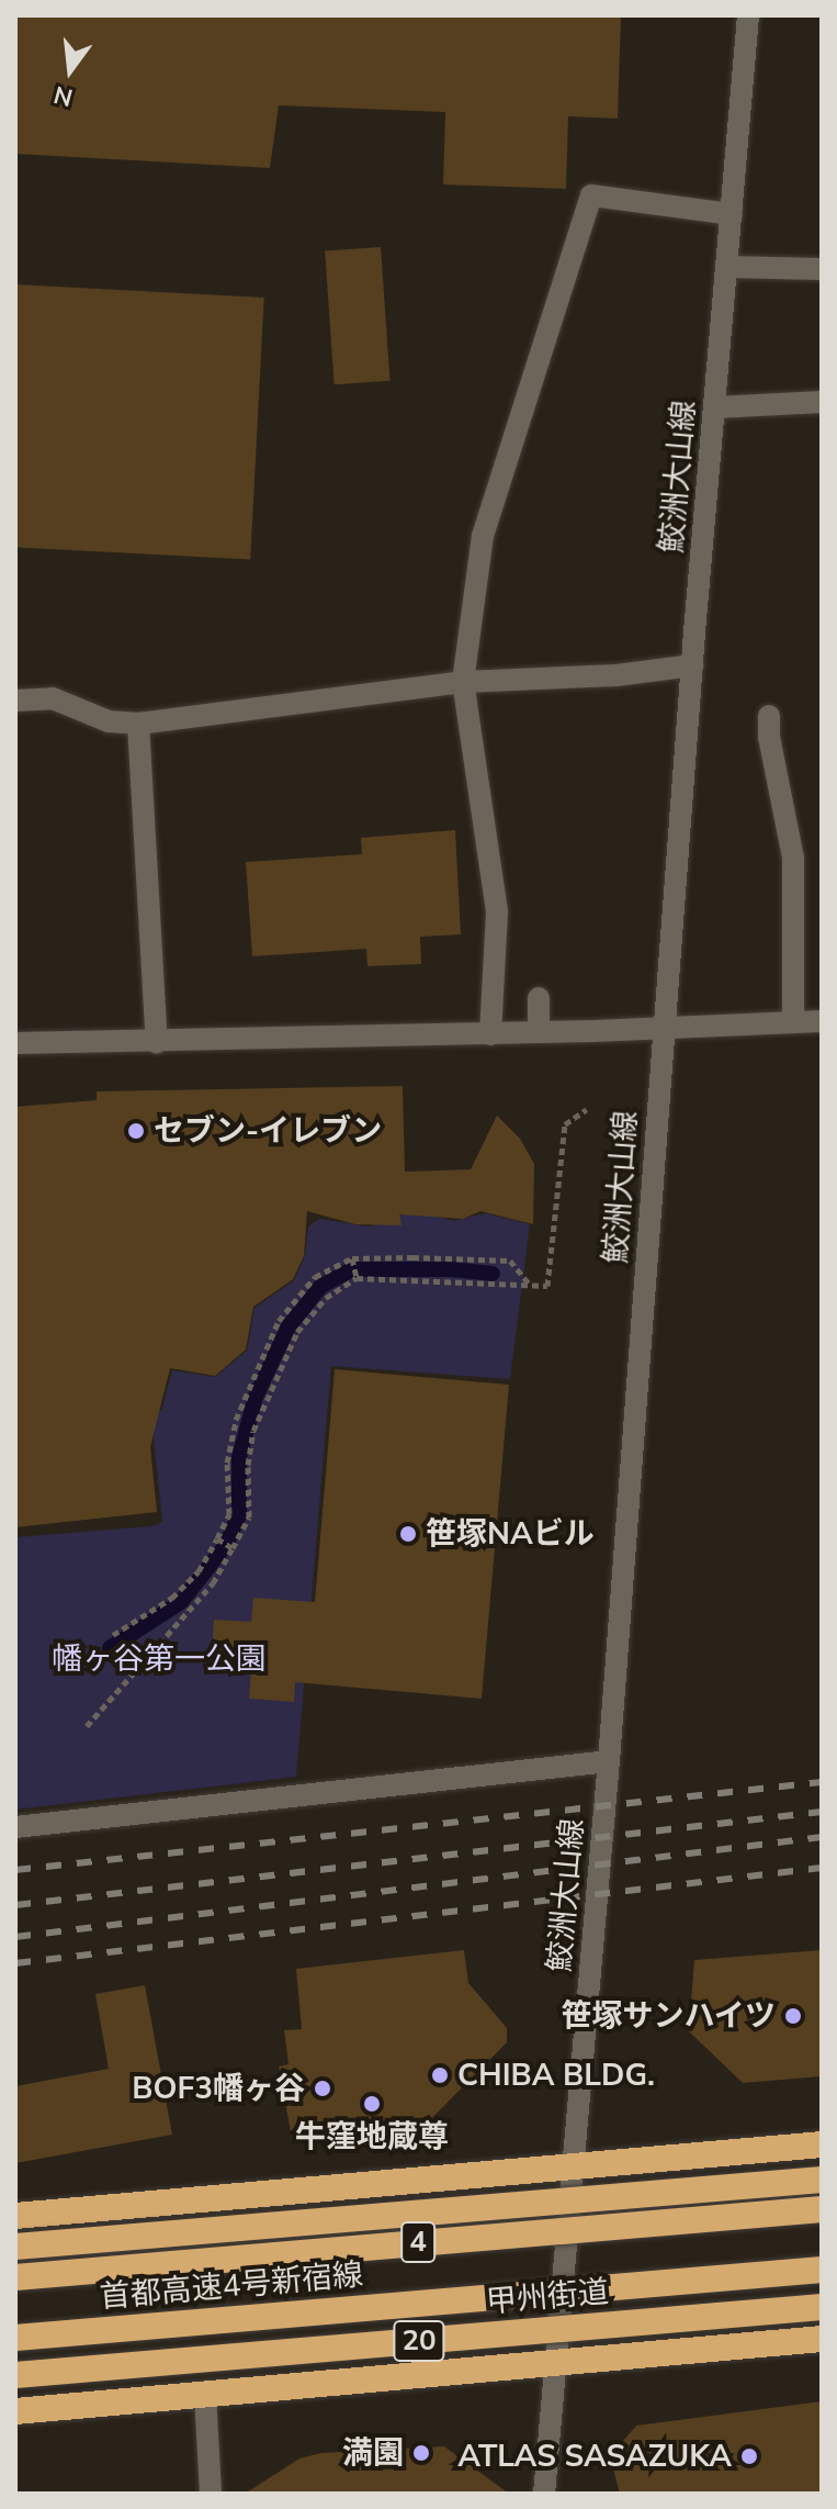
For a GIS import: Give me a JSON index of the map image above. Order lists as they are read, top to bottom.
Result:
{
  "streets": {
    "highway": [
      "4",
      "首都高速4号新宿線",
      "甲州街道",
      "20"
    ],
    "main road": ["鮫洲大山線"]
  },
  "crossings": [
    ["鮫洲大山線", "20"]
  ],
  "parks": ["幡ヶ谷第一公園"],
  "places": [
    "セブン-イレブン",
    "笹塚NAビル",
    "笹塚サンハイツ",
    "CHIBA BLDG.",
    "BOF3幡ヶ谷",
    "牛窪地蔵尊",
    "満園",
    "ATLAS SASAZUKA"
  ],
  "north": "bottom"
}
